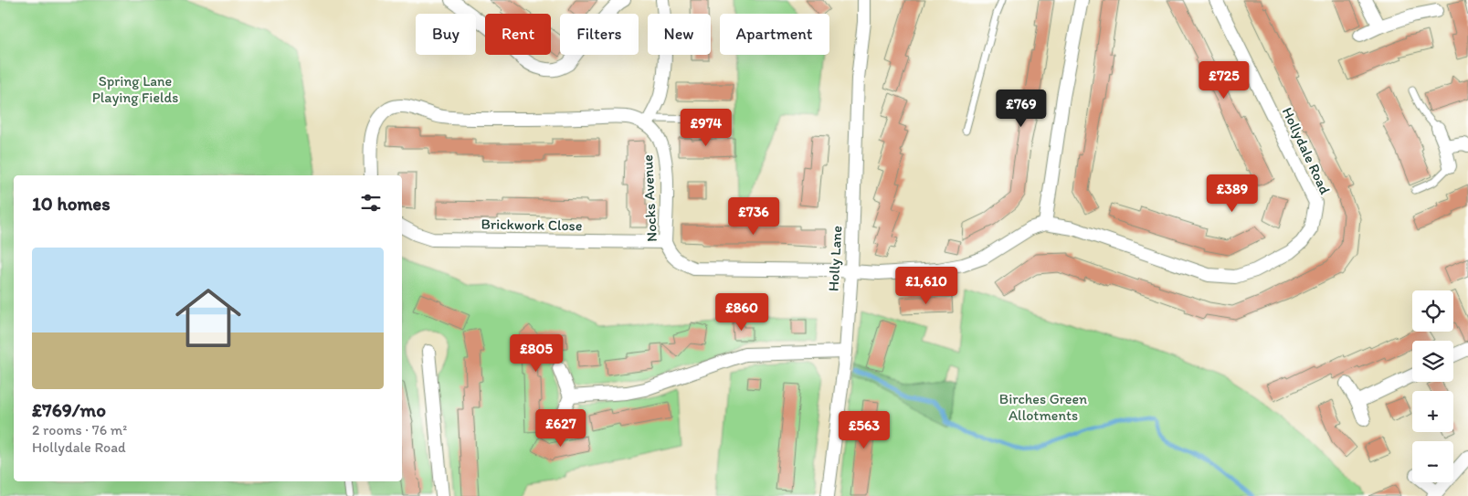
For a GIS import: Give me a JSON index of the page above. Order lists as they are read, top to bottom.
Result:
{
  "streets": {
    "street": [
      "Hollydale Road",
      "Nocks Avenue",
      "Brickwork Close",
      "Holly Lane"
    ]
  },
  "crossings": [
    ["Nocks Avenue", "Brickwork Close"],
    ["Nocks Avenue", "Holly Lane"]
  ],
  "parks": ["Spring Lane Playing Fields", "Birches Green Allotments"],
  "page": {
    "chip": [
      "Buy",
      "Rent",
      "Filters",
      "New",
      "Apartment"
    ],
    "price": [
      "£725",
      "£769",
      "£974",
      "£389",
      "£736",
      "£1,610",
      "£860",
      "£805",
      "£627",
      "£563"
    ],
    "heading": "10 homes",
    "list": [
      {
        "name": "£769/mo",
        "note": "2 rooms · 76 m² · Hollydale Road"
      }
    ],
    "map_buttons": ["+", "−"]
  }
}
